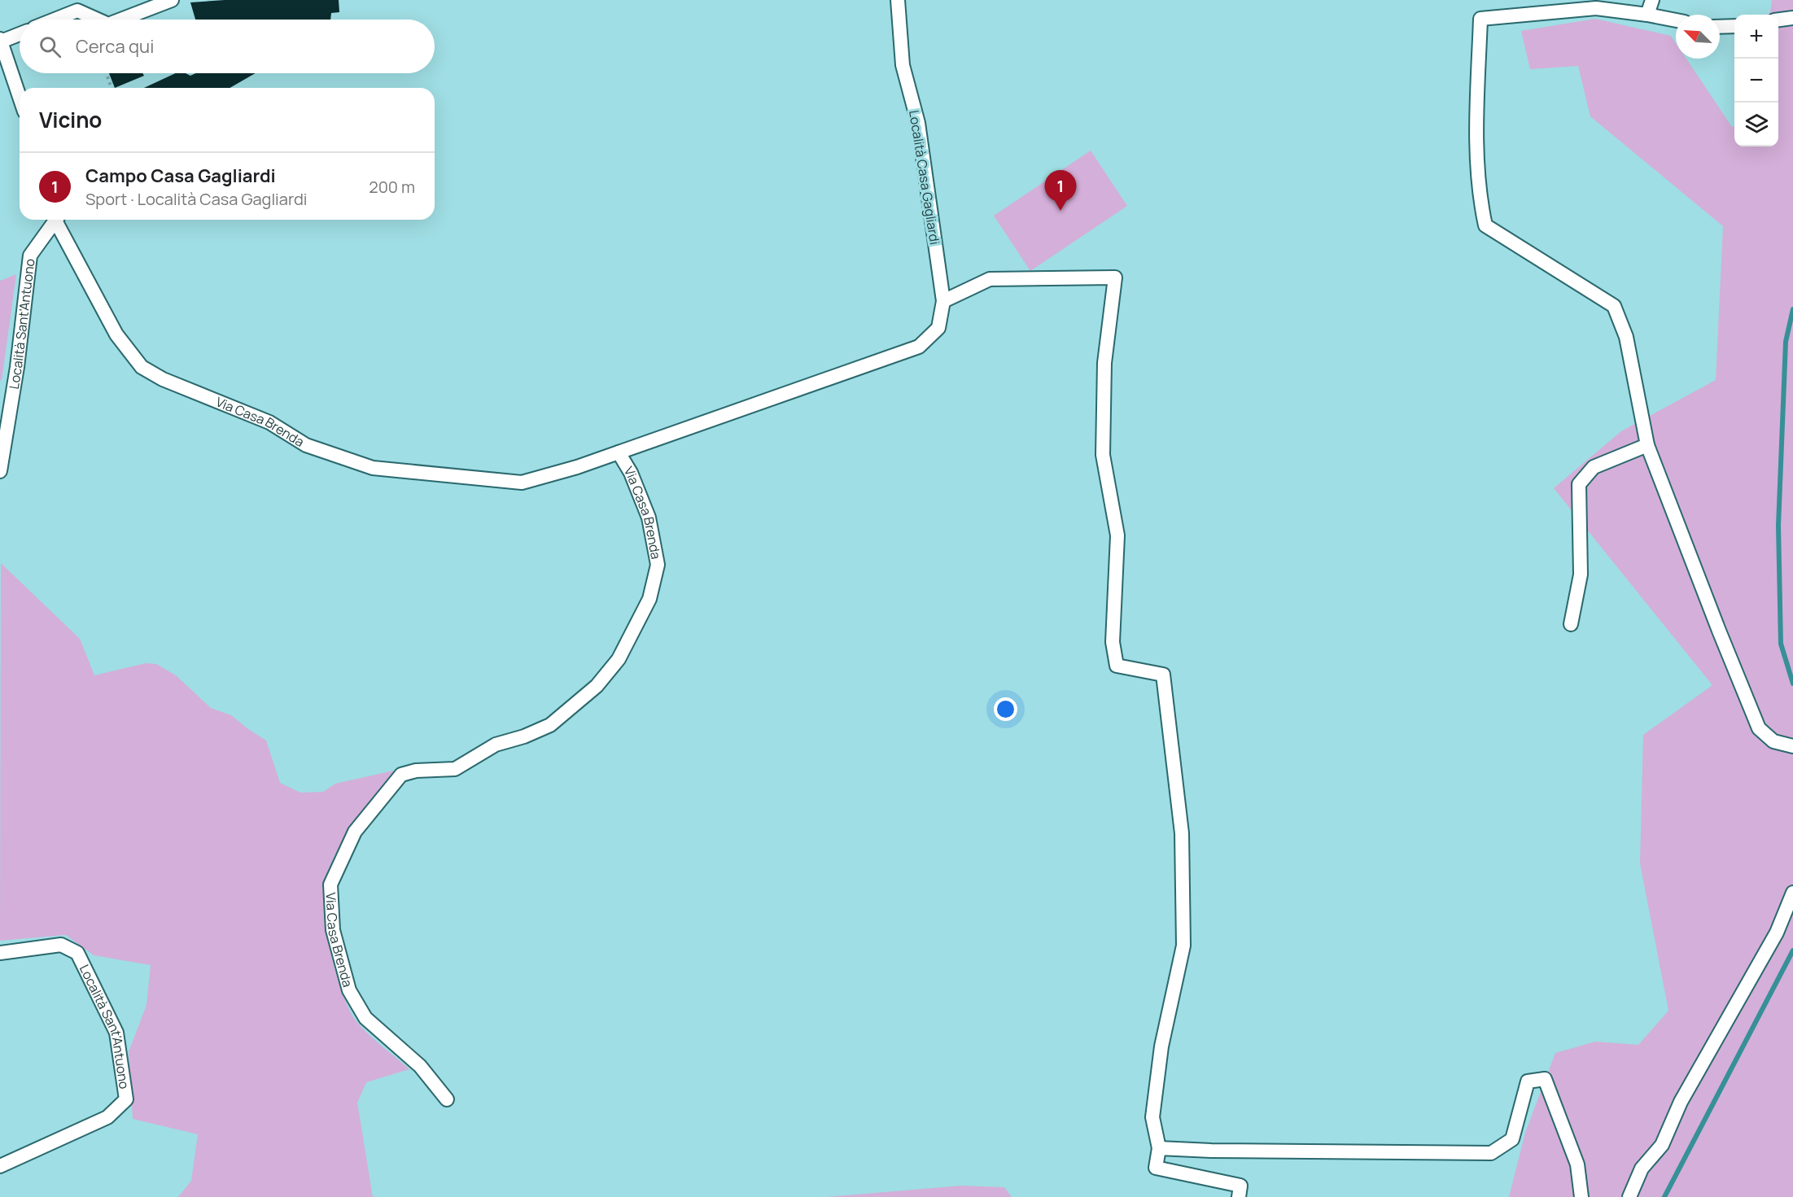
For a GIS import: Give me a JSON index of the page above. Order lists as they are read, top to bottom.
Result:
{
  "streets": {
    "street": ["Località Casa Gagliardi", "Località Sant'Antuono", "Via Casa Brenda"]
  },
  "crossings": [
    ["Località Casa Gagliardi", "Via Casa Brenda"]
  ],
  "north": "top left",
  "page": {
    "map_buttons": ["+", "−"],
    "search": "Cerca qui",
    "heading": "Vicino",
    "list": [
      {
        "mark": "1",
        "name": "Campo Casa Gagliardi",
        "note": "Sport · Località Casa Gagliardi",
        "value": "200 m"
      }
    ],
    "pins": "1"
  }
}
